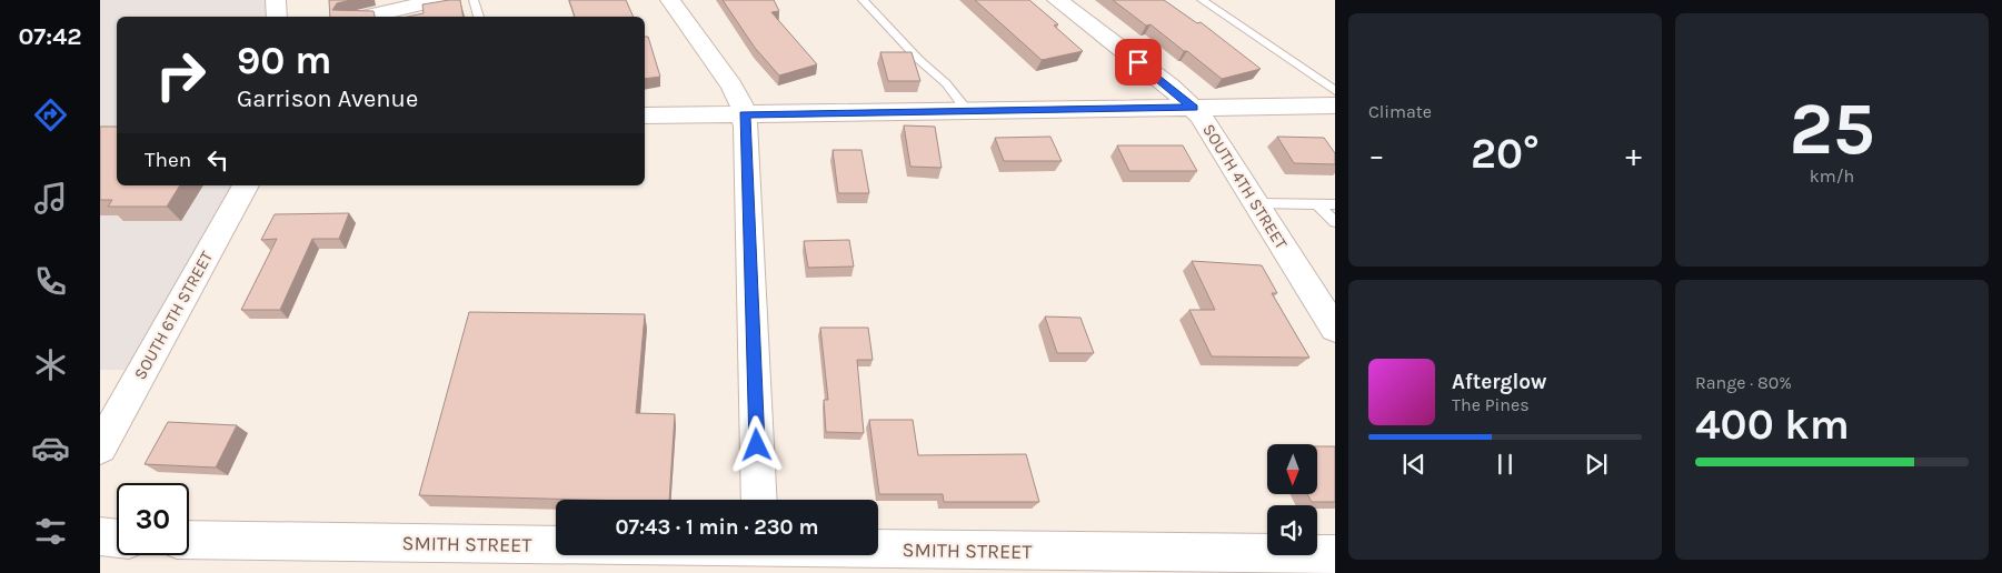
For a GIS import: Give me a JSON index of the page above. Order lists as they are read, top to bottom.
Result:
{
  "streets": {
    "street": ["SOUTH 4TH STREET", "SOUTH 6TH STREET", "SMITH STREET"]
  },
  "north": "bottom",
  "page": {
    "tabs": "07:42",
    "tile": [
      "Climate",
      ["25", "km/h"],
      ["Range · 80%", "400 km"]
    ],
    "turn": ["90 m", "Garrison Avenue"],
    "heat": ["−", "20°", "+"],
    "then": "Then",
    "song": ["Afterglow", "The Pines"],
    "limit": "30",
    "trip": "07:43 · 1 min · 230 m"
  }
}
